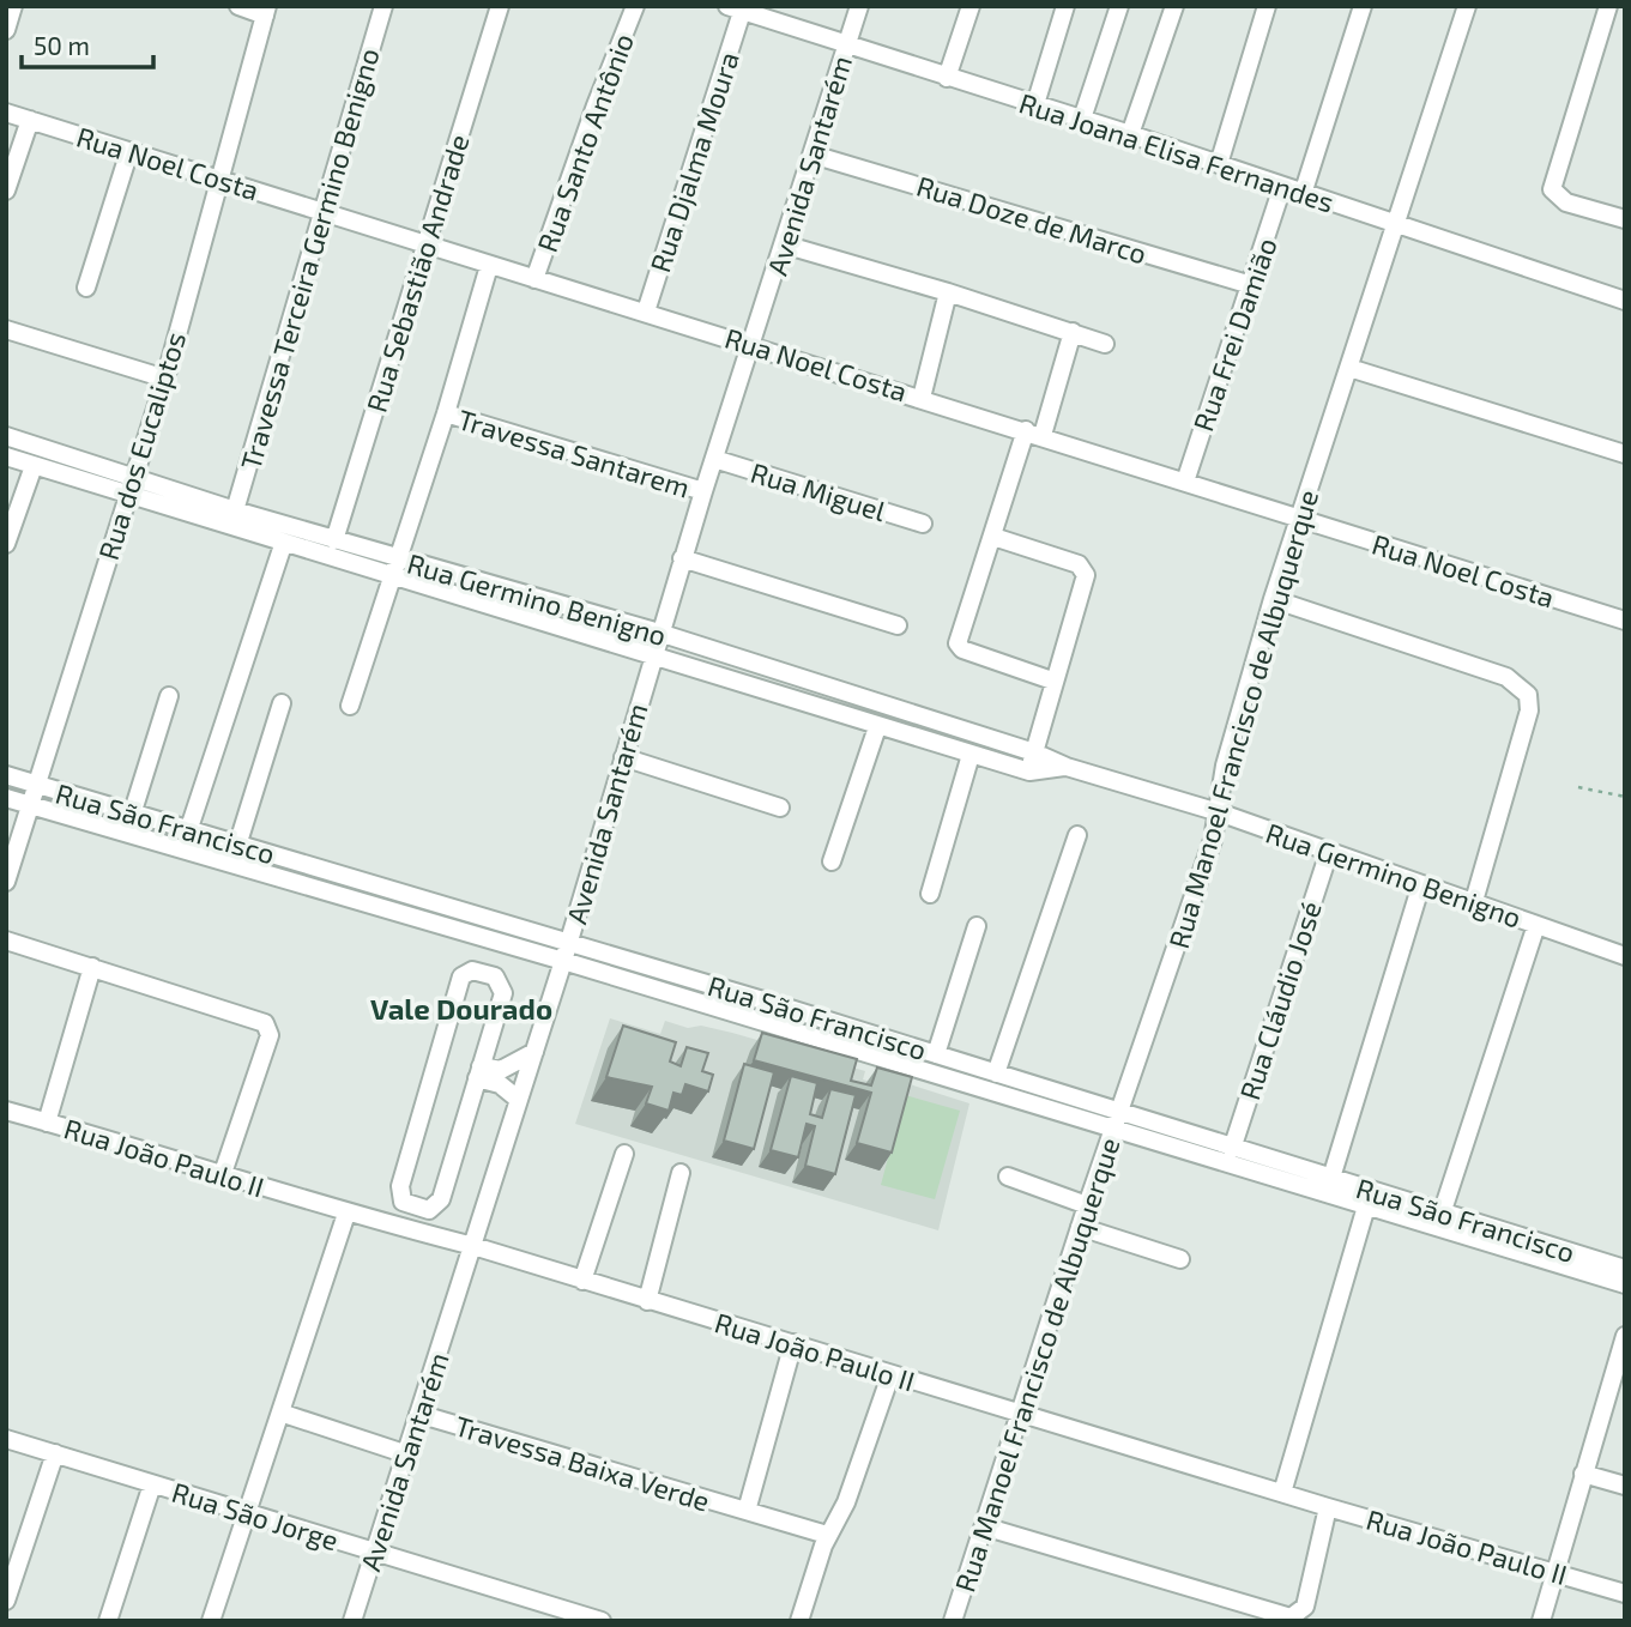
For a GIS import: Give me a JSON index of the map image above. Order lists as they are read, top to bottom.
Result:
{
  "streets": {
    "street": [
      "Rua Santo Antônio",
      "Rua Joana Elisa Fernandes",
      "Rua Djalma Moura",
      "Rua Noel Costa",
      "Avenida Santarém",
      "Rua Doze de Marco",
      "Travessa Terceira Germino Benigno",
      "Rua Sebastião Andrade",
      "Rua Frei Damião",
      "Rua dos Eucaliptos",
      "Travessa Santarem",
      "Rua Miguel",
      "Rua Germino Benigno",
      "Rua Manoel Francisco de Albuquerque",
      "Rua São Francisco",
      "Rua Cláudio José",
      "Rua João Paulo II",
      "Travessa Baixa Verde",
      "Rua São Jorge"
    ]
  },
  "crossings": [
    ["Rua Santo Antônio", "Rua Noel Costa"],
    ["Rua Joana Elisa Fernandes", "Rua Djalma Moura"],
    ["Rua Joana Elisa Fernandes", "Avenida Santarém"],
    ["Rua Joana Elisa Fernandes", "Rua Frei Damião"],
    ["Rua Joana Elisa Fernandes", "Rua Manoel Francisco de Albuquerque"],
    ["Rua Djalma Moura", "Rua Noel Costa"],
    ["Rua Noel Costa", "Avenida Santarém"],
    ["Rua Noel Costa", "Travessa Terceira Germino Benigno"],
    ["Rua Noel Costa", "Rua Sebastião Andrade"],
    ["Rua Noel Costa", "Rua Frei Damião"],
    ["Rua Noel Costa", "Rua dos Eucaliptos"],
    ["Rua Noel Costa", "Rua Manoel Francisco de Albuquerque"],
    ["Avenida Santarém", "Rua Doze de Marco"],
    ["Avenida Santarém", "Travessa Santarem"],
    ["Avenida Santarém", "Rua Miguel"],
    ["Avenida Santarém", "Rua Germino Benigno"],
    ["Avenida Santarém", "Rua São Francisco"],
    ["Avenida Santarém", "Rua João Paulo II"],
    ["Avenida Santarém", "Travessa Baixa Verde"],
    ["Avenida Santarém", "Rua São Jorge"],
    ["Rua Doze de Marco", "Rua Frei Damião"],
    ["Travessa Terceira Germino Benigno", "Rua Germino Benigno"],
    ["Rua Sebastião Andrade", "Rua Germino Benigno"],
    ["Rua dos Eucaliptos", "Rua Germino Benigno"],
    ["Rua dos Eucaliptos", "Rua São Francisco"],
    ["Rua Germino Benigno", "Rua Manoel Francisco de Albuquerque"],
    ["Rua Germino Benigno", "Rua Cláudio José"],
    ["Rua Manoel Francisco de Albuquerque", "Rua São Francisco"],
    ["Rua Manoel Francisco de Albuquerque", "Rua João Paulo II"],
    ["Rua São Francisco", "Rua Cláudio José"],
    ["Rua João Paulo II", "Travessa Baixa Verde"]
  ],
  "districts": ["Vale Dourado"],
  "scale_bar": "50 m"
}
